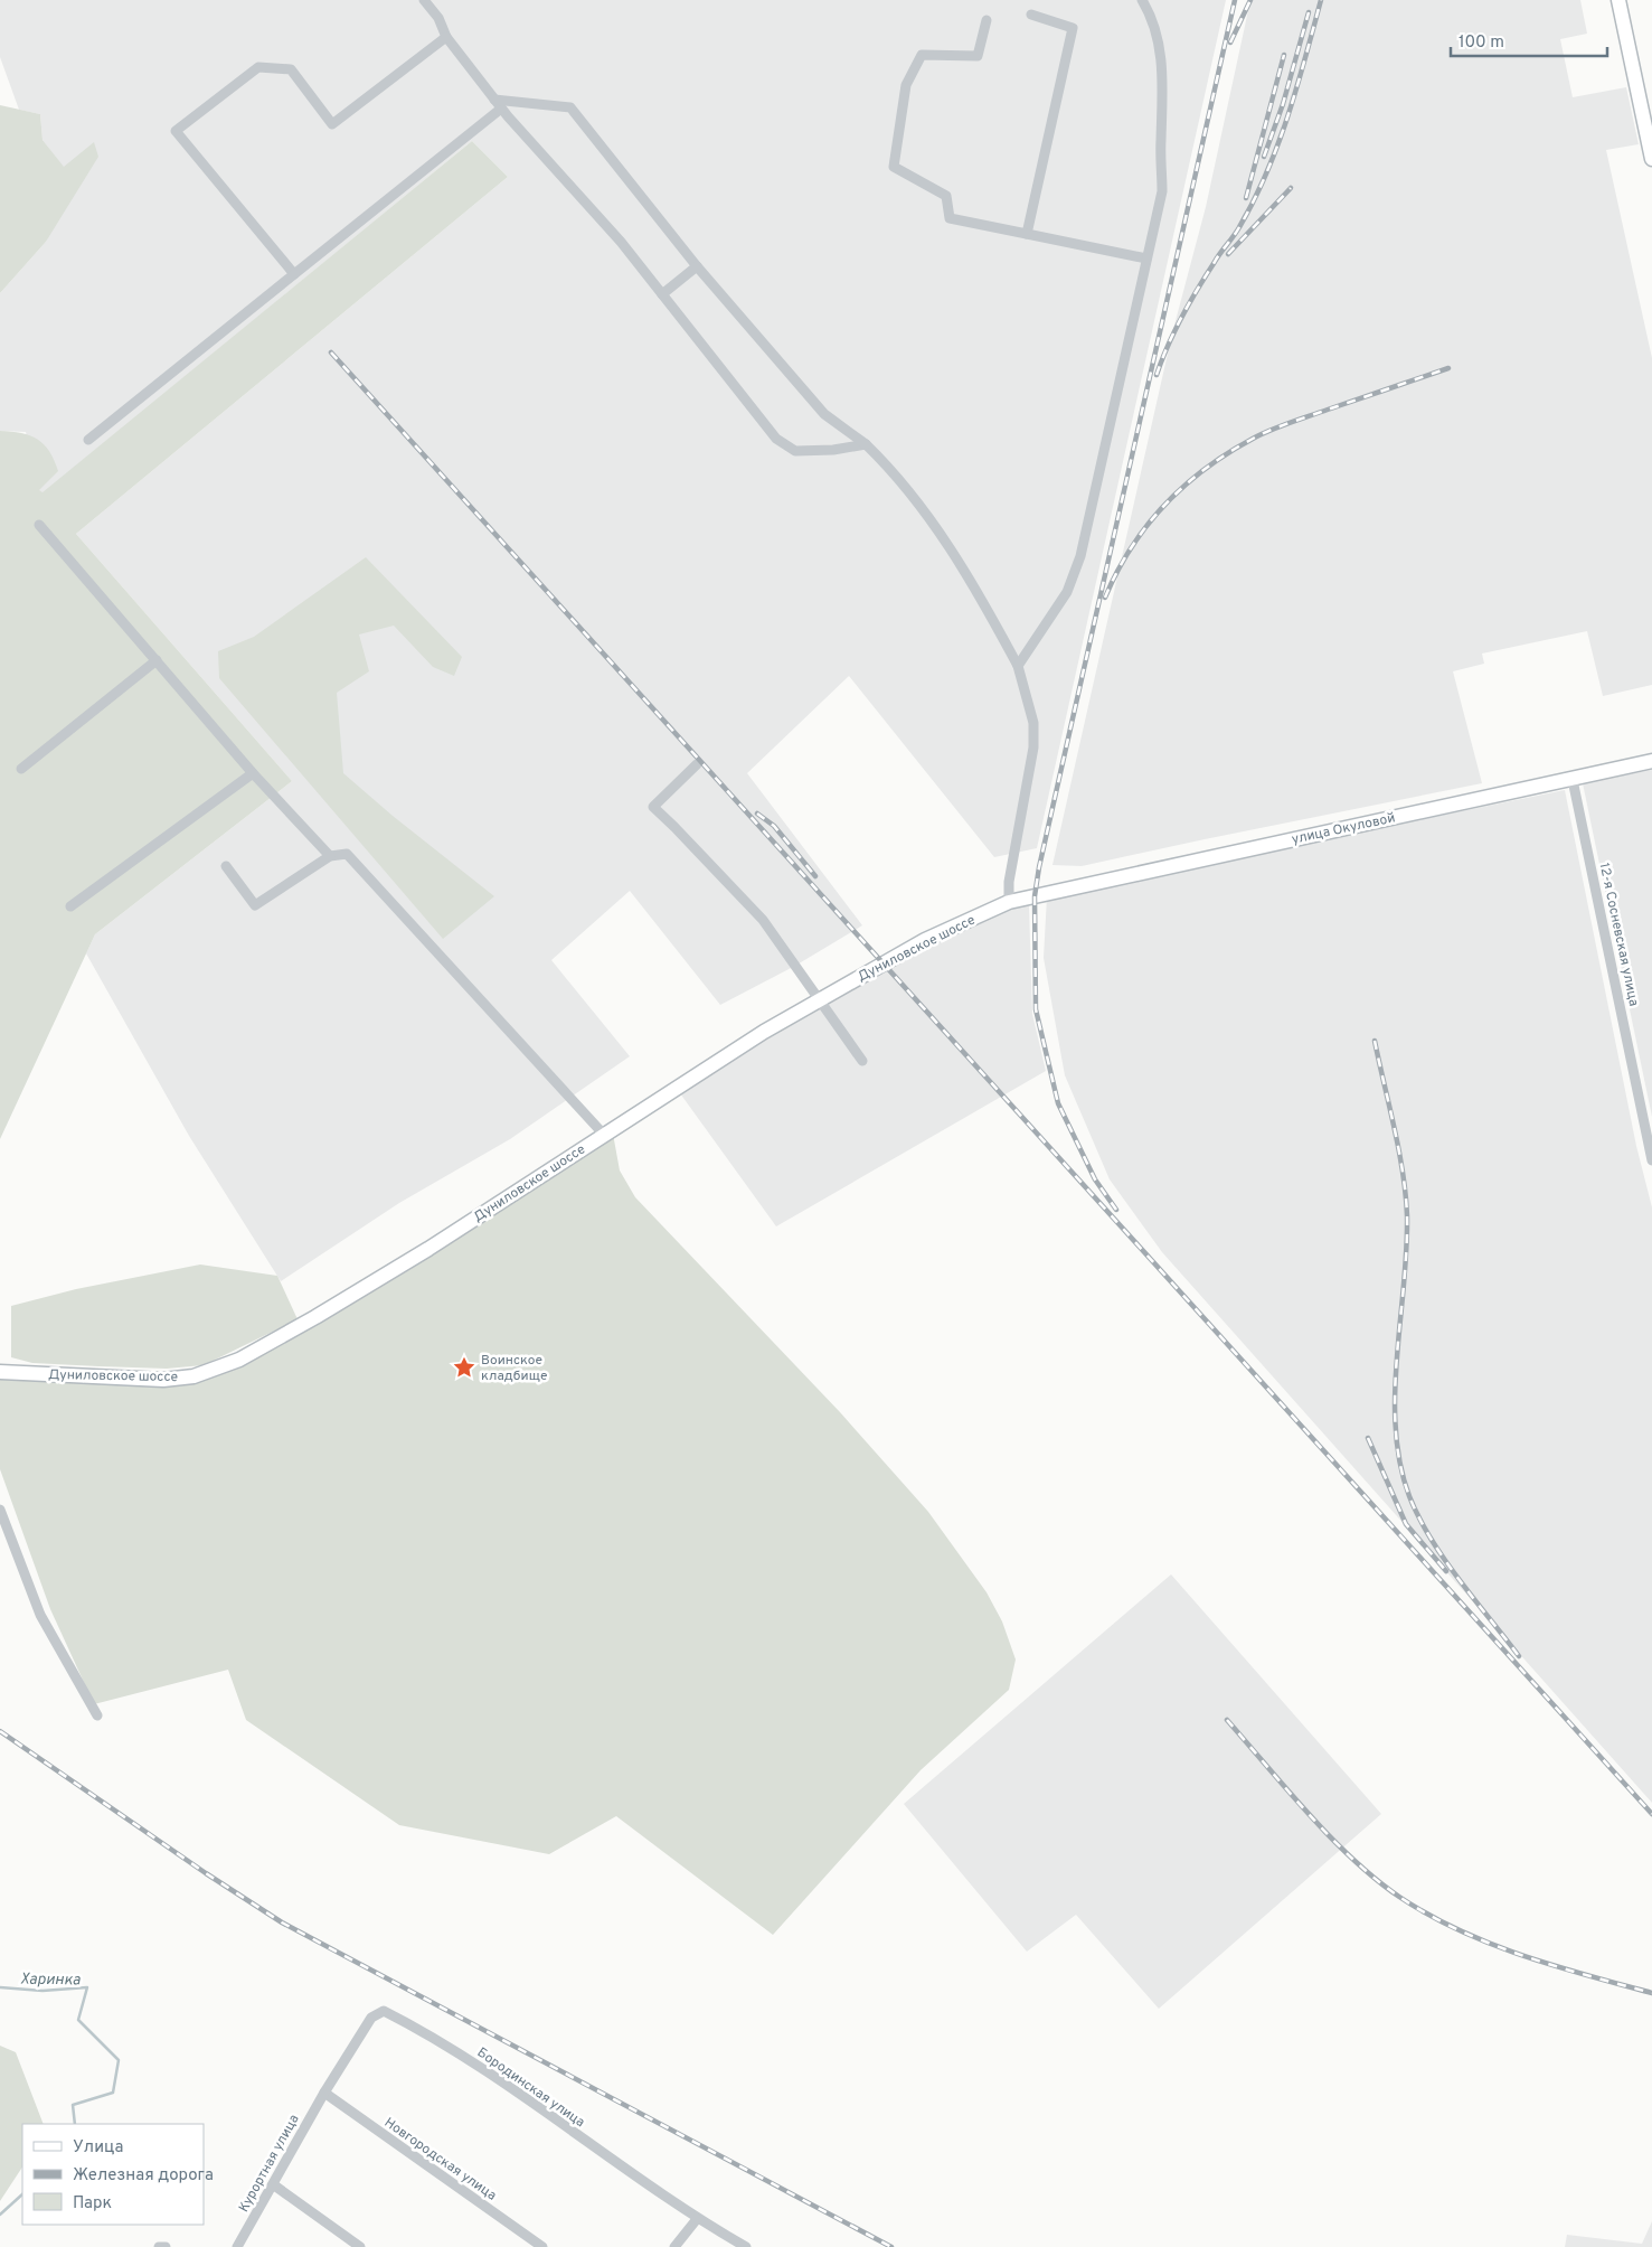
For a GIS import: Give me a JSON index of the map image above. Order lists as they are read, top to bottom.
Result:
{
  "streets": {
    "street": [
      "улица Окуловой",
      "12-я Сосневская улица",
      "Дуниловское шоссе",
      "Бородинская улица",
      "Новгородская улица",
      "Курортная улица"
    ]
  },
  "crossings": [
    ["улица Окуловой", "12-я Сосневская улица"],
    ["улица Окуловой", "Дуниловское шоссе"],
    ["Бородинская улица", "Новгородская улица"],
    ["Бородинская улица", "Курортная улица"],
    ["Новгородская улица", "Курортная улица"]
  ],
  "water": ["Харинка"],
  "places": {
    "place": ["Воинское кладбище"]
  },
  "legend": ["Улица", "Железная дорога", "Парк"],
  "scale_bar": "100 m"
}
